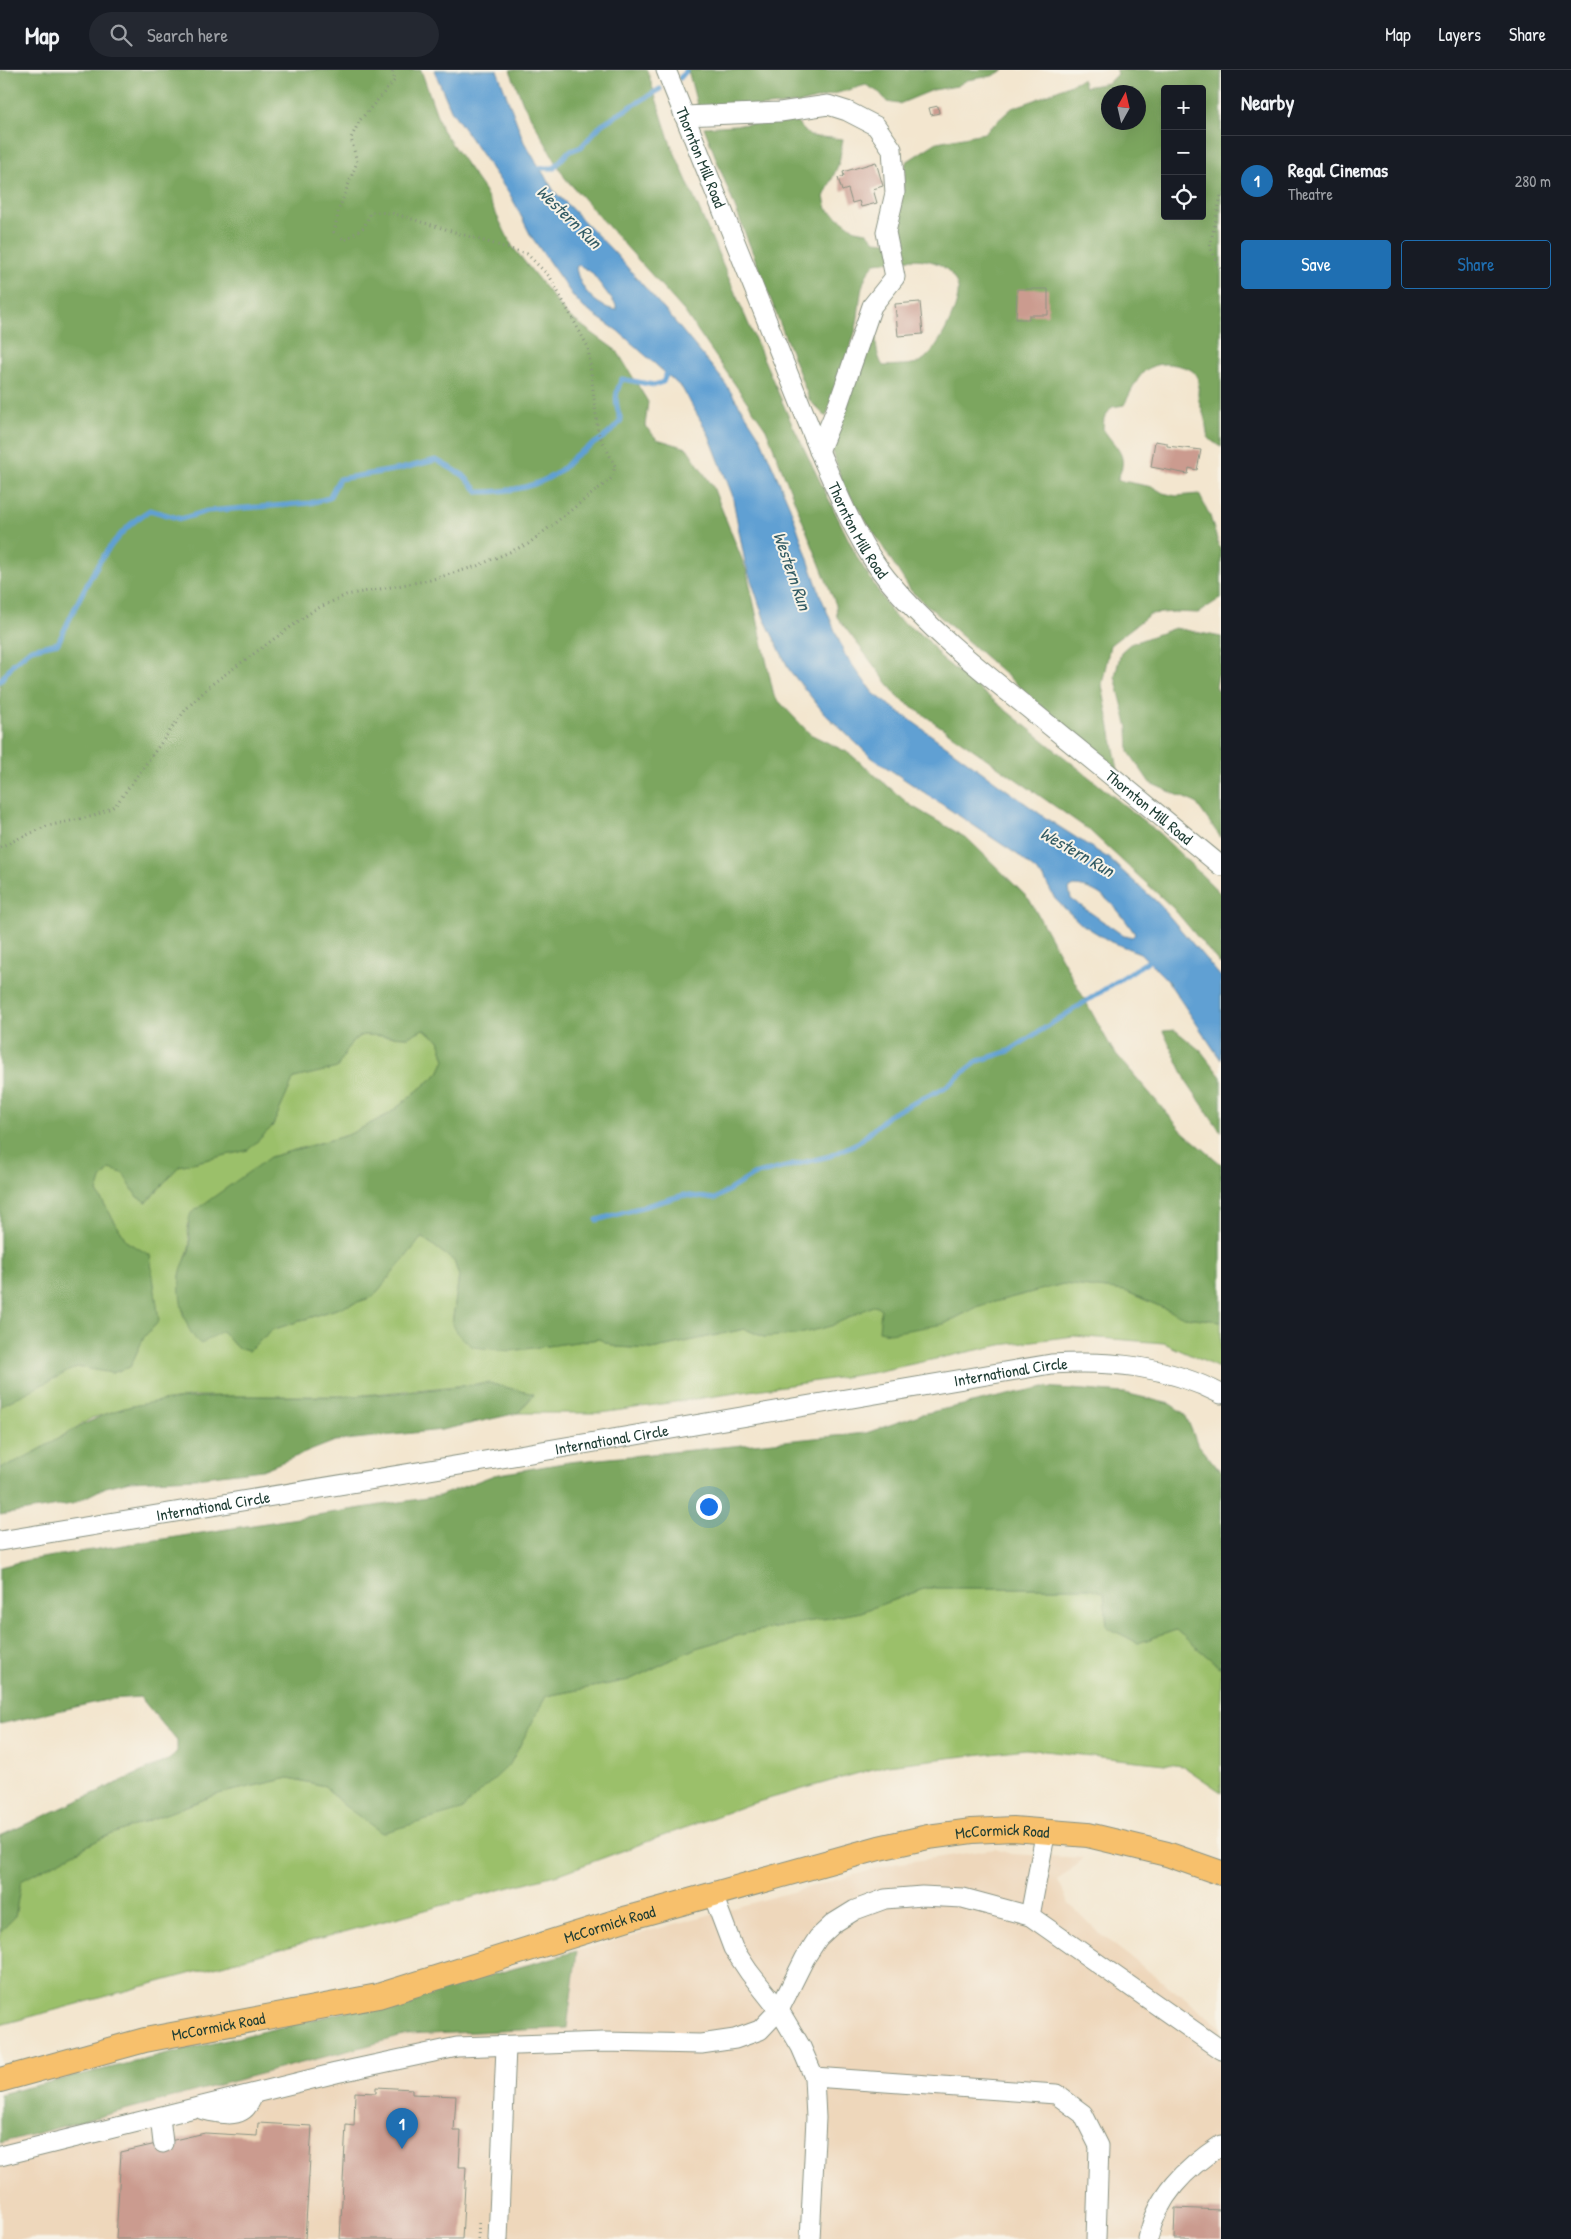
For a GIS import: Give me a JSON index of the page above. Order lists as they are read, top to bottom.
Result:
{
  "streets": {
    "main road": ["McCormick Road"],
    "street": ["Thornton Mill Road", "International Circle"]
  },
  "water": ["Western Run"],
  "north": "top",
  "page": {
    "header": "Map",
    "search": "Search here",
    "nav": ["Map", "Layers", "Share"],
    "heading": "Nearby",
    "map_buttons": ["+", "−"],
    "list": [
      {
        "mark": "1",
        "name": "Regal Cinemas",
        "note": "Theatre",
        "value": "280 m"
      }
    ],
    "buttons": ["Save", "Share"],
    "pins": "1"
  }
}
